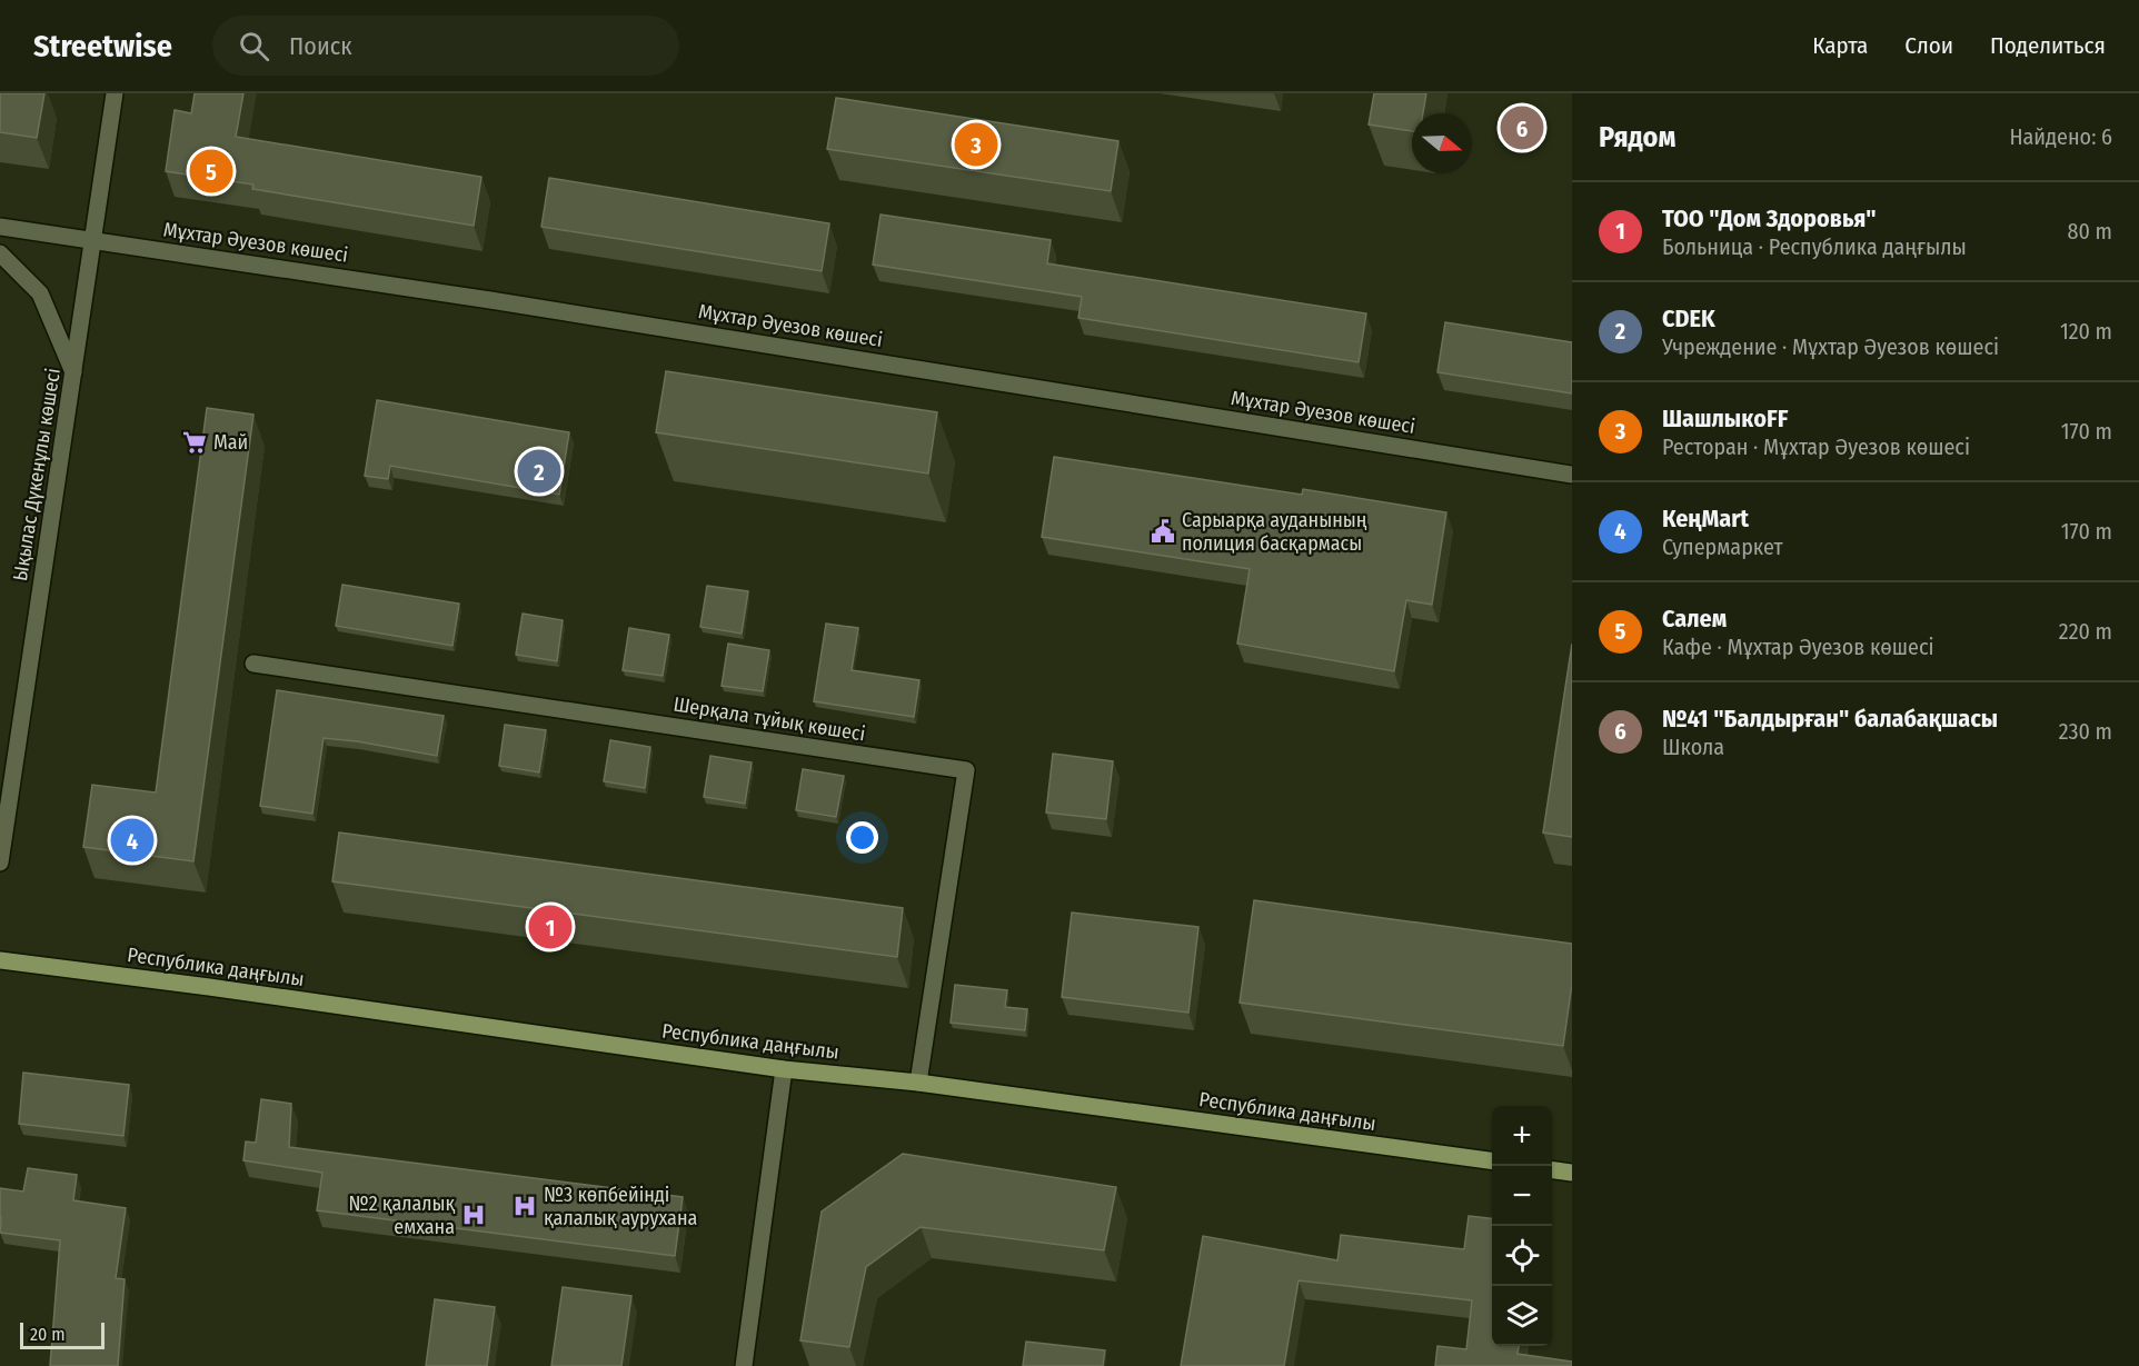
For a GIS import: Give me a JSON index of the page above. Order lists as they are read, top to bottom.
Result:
{
  "streets": {
    "main road": ["Республика даңғылы"],
    "street": ["Мұхтар Әуезов көшесі", "Ықылас Дүкенұлы көшесі", "Шерқала тұйық көшесі"]
  },
  "crossings": [
    ["Мұхтар Әуезов көшесі", "Ықылас Дүкенұлы көшесі"],
    ["Шерқала тұйық көшесі", "Республика даңғылы"]
  ],
  "places": {
    "supermarket": ["Май"],
    "public building": ["Сарыарқа ауданының полиция басқармасы"],
    "hospital": ["№3 көпбейінді қалалық аурухана", "№2 қалалық емхана"]
  },
  "scale_bar": "20 m",
  "north": "right",
  "page": {
    "header": "Streetwise",
    "search": "Поиск",
    "nav": ["Карта", "Слои", "Поделиться"],
    "heading": ["Рядом", "Найдено: 6"],
    "pins": [
      "6",
      "3",
      "5",
      "2",
      "4",
      "1"
    ],
    "list": [
      {
        "mark": "1",
        "name": "ТОО \"Дом Здоровья\"",
        "note": "Больница · Республика даңғылы",
        "value": "80 m"
      },
      {
        "mark": "2",
        "name": "CDEK",
        "note": "Учреждение · Мұхтар Әуезов көшесі",
        "value": "120 m"
      },
      {
        "mark": "3",
        "name": "ШашлыкoFF",
        "note": "Ресторан · Мұхтар Әуезов көшесі",
        "value": "170 m"
      },
      {
        "mark": "4",
        "name": "КеңMart",
        "note": "Супермаркет",
        "value": "170 m"
      },
      {
        "mark": "5",
        "name": "Салем",
        "note": "Кафе · Мұхтар Әуезов көшесі",
        "value": "220 m"
      },
      {
        "mark": "6",
        "name": "№41 \"Балдырған\" балабақшасы",
        "note": "Школа",
        "value": "230 m"
      }
    ],
    "map_buttons": ["+", "−"],
    "scale": "20 m"
  }
}
